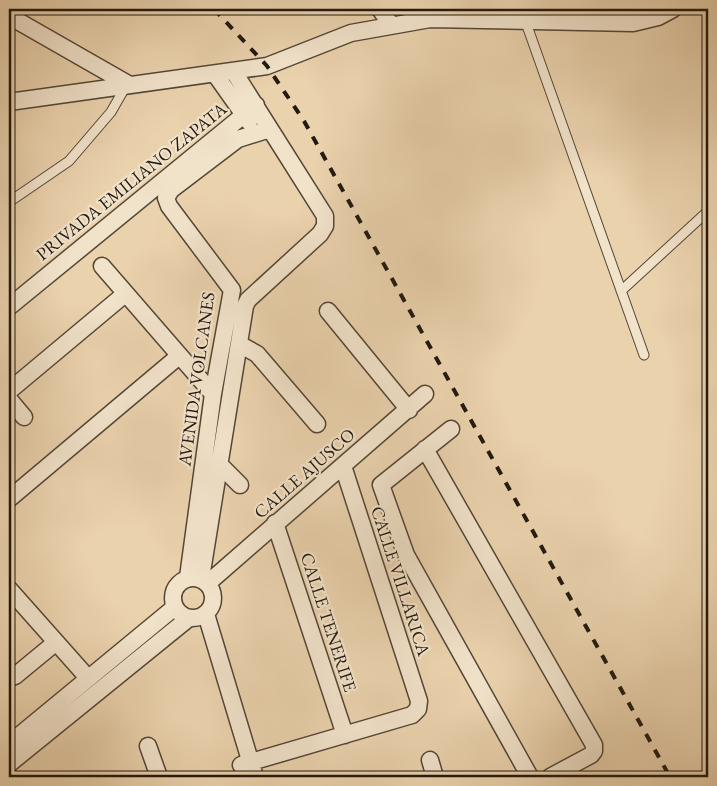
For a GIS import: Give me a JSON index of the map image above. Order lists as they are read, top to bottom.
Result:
{
  "streets": {
    "street": [
      "PRIVADA EMILIANO ZAPATA",
      "AVENIDA VOLCANES",
      "CALLE AJUSCO",
      "CALLE VILLARICA",
      "CALLE TENERIFE"
    ]
  },
  "crossings": [
    ["PRIVADA EMILIANO ZAPATA", "AVENIDA VOLCANES"],
    ["AVENIDA VOLCANES", "CALLE AJUSCO"],
    ["CALLE AJUSCO", "CALLE VILLARICA"],
    ["CALLE AJUSCO", "CALLE TENERIFE"],
    ["CALLE VILLARICA", "CALLE TENERIFE"]
  ]
}
